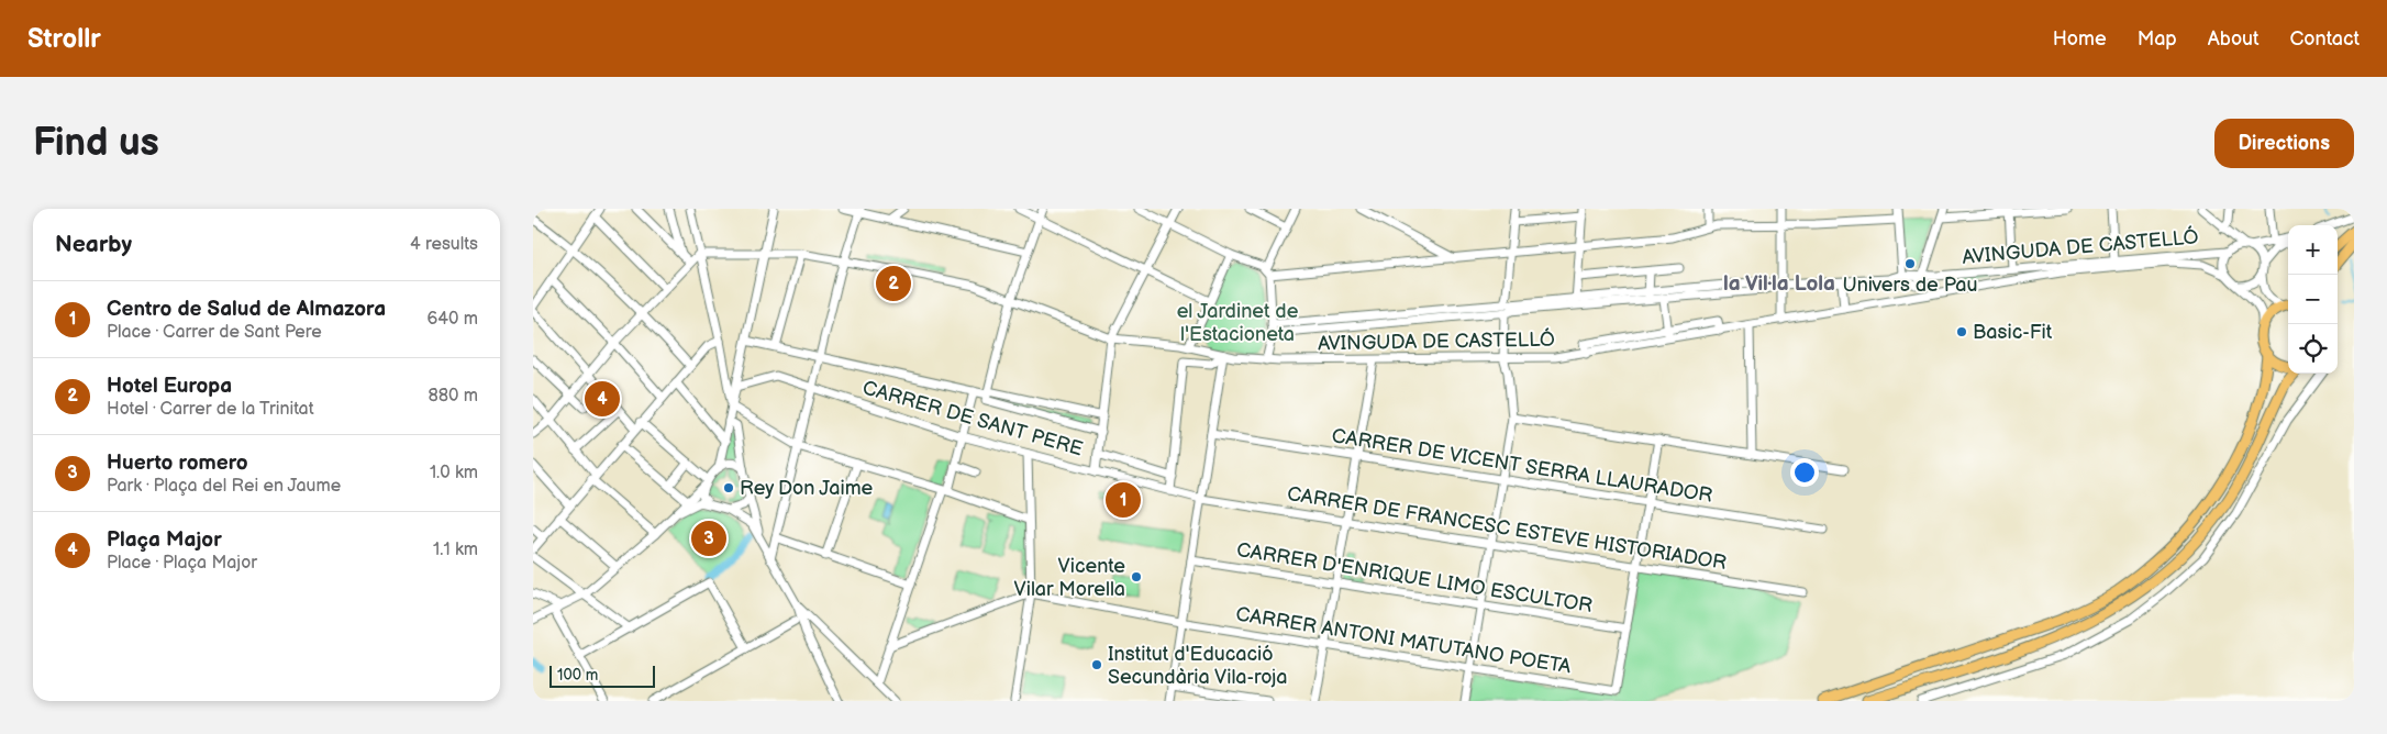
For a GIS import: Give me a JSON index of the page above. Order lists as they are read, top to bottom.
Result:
{
  "streets": {
    "street": [
      "AVINGUDA DE CASTELLÓ",
      "CARRER DE SANT PERE",
      "CARRER DE VICENT SERRA LLAURADOR",
      "CARRER DE FRANCESC ESTEVE HISTORIADOR",
      "CARRER D'ENRIQUE LIMO ESCULTOR",
      "CARRER ANTONI MATUTANO POETA"
    ]
  },
  "crossings": [
    ["AVINGUDA DE CASTELLÓ", "CARRER DE SANT PERE"],
    ["CARRER DE SANT PERE", "CARRER DE FRANCESC ESTEVE HISTORIADOR"],
    ["CARRER D'ENRIQUE LIMO ESCULTOR", "CARRER ANTONI MATUTANO POETA"]
  ],
  "districts": ["la Vil·la Lola"],
  "parks": ["el Jardinet de l'Estacioneta"],
  "places": [
    "Univers de Pau",
    "Basic-Fit",
    "Rey Don Jaime",
    "Vicente Vilar Morella",
    "Institut d'Educació Secundària Vila-roja"
  ],
  "scale_bar": "100 m",
  "page": {
    "header": "Strollr",
    "nav": [
      "Home",
      "Map",
      "About",
      "Contact"
    ],
    "buttons": "Directions",
    "title": "Find us",
    "heading": ["Nearby", "4 results"],
    "map_buttons": ["+", "−"],
    "pins": [
      "2",
      "4",
      "1",
      "3"
    ],
    "list": [
      {
        "mark": "1",
        "name": "Centro de Salud de Almazora",
        "note": "Place · Carrer de Sant Pere",
        "value": "640 m"
      },
      {
        "mark": "2",
        "name": "Hotel Europa",
        "note": "Hotel · Carrer de la Trinitat",
        "value": "880 m"
      },
      {
        "mark": "3",
        "name": "Huerto romero",
        "note": "Park · Plaça del Rei en Jaume",
        "value": "1.0 km"
      },
      {
        "mark": "4",
        "name": "Plaça Major",
        "note": "Place · Plaça Major",
        "value": "1.1 km"
      }
    ],
    "scale": "100 m"
  }
}
